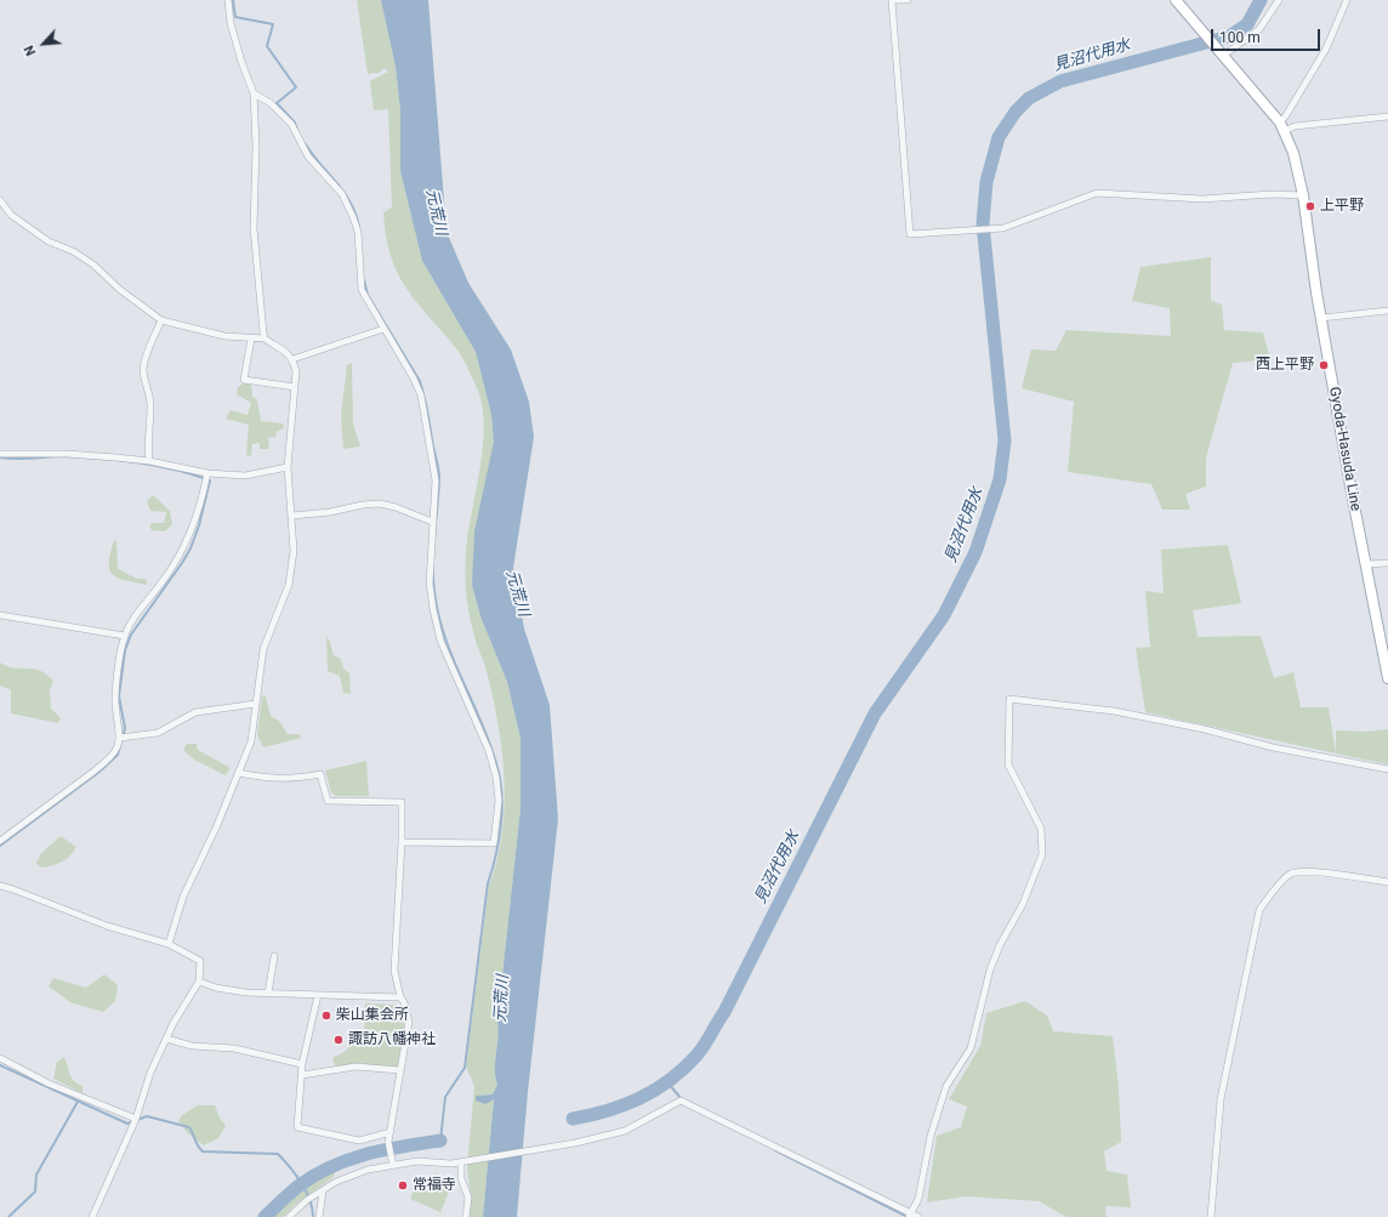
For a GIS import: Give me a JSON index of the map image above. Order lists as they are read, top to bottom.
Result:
{
  "streets": {
    "main road": ["Gyoda-Hasuda Line"]
  },
  "water": ["見沼代用水", "元荒川"],
  "places": [
    "上平野",
    "西上平野",
    "柴山集会所",
    "諏訪八幡神社",
    "常福寺"
  ],
  "scale_bar": "100 m",
  "north": "bottom left"
}
